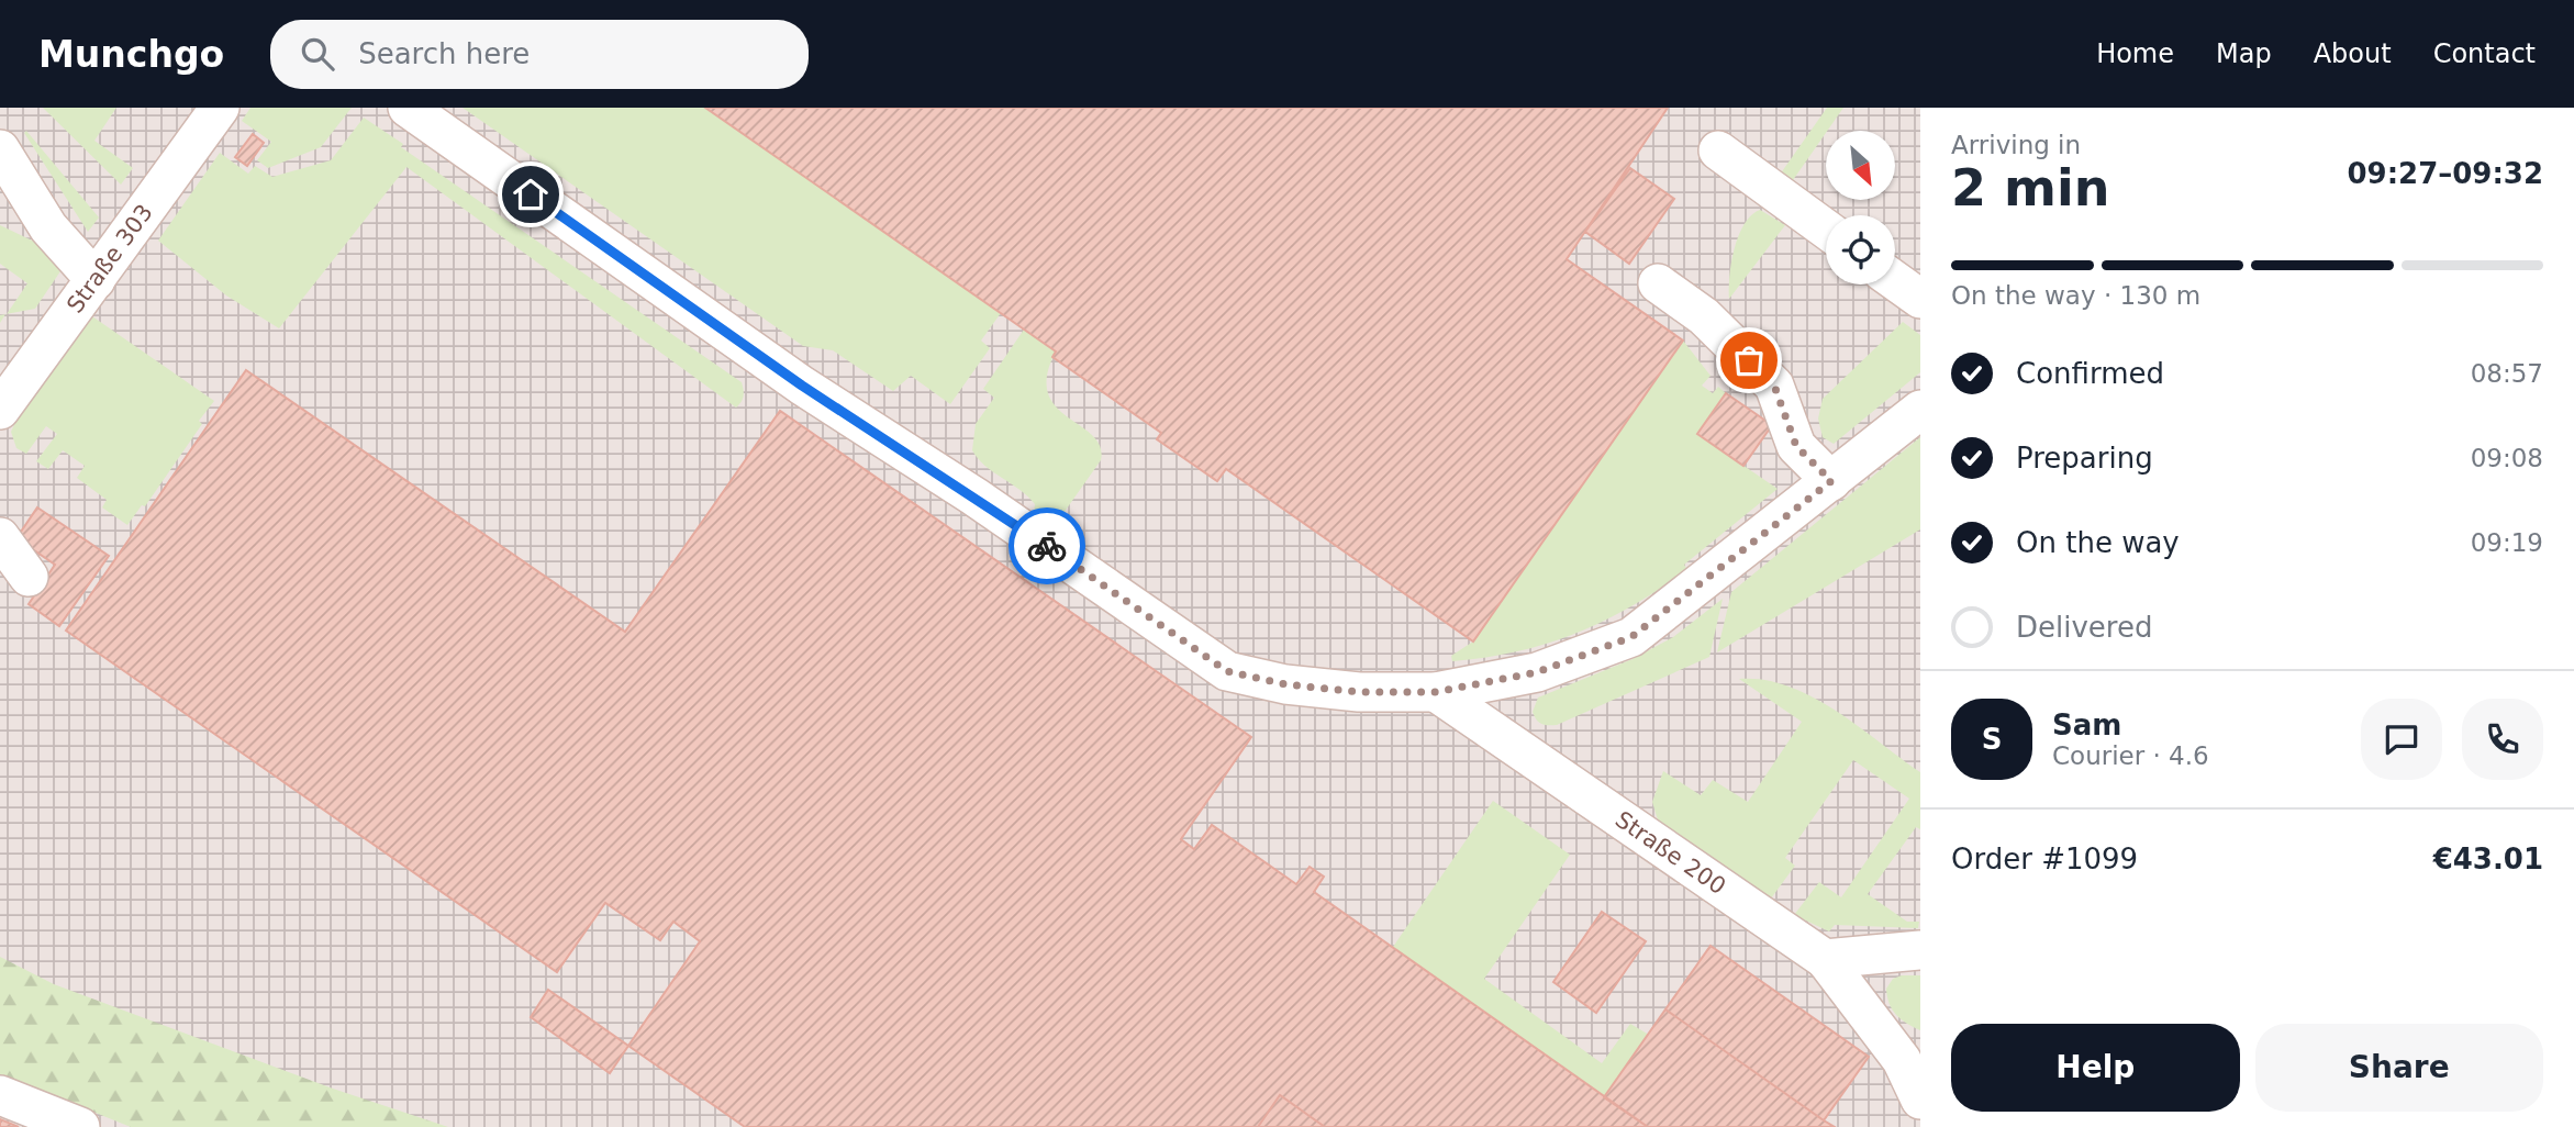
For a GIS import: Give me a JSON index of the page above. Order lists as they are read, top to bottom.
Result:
{
  "streets": {
    "street": ["Straße 303", "Straße 200"]
  },
  "north": "bottom right",
  "page": {
    "header": "Munchgo",
    "search": "Search here",
    "nav": [
      "Home",
      "Map",
      "About",
      "Contact"
    ],
    "heading": ["2 min", "Arriving in", "09:27–09:32"],
    "panel": [
      "Sam",
      "Courier · 4.6",
      "Order #1099",
      "€43.01"
    ],
    "bar": "On the way · 130 m",
    "list": [
      ["Confirmed", "08:57"],
      ["Preparing", "09:08"],
      ["On the way", "09:19"],
      "Delivered"
    ],
    "round": "S",
    "buttons": ["Help", "Share"]
  }
}
